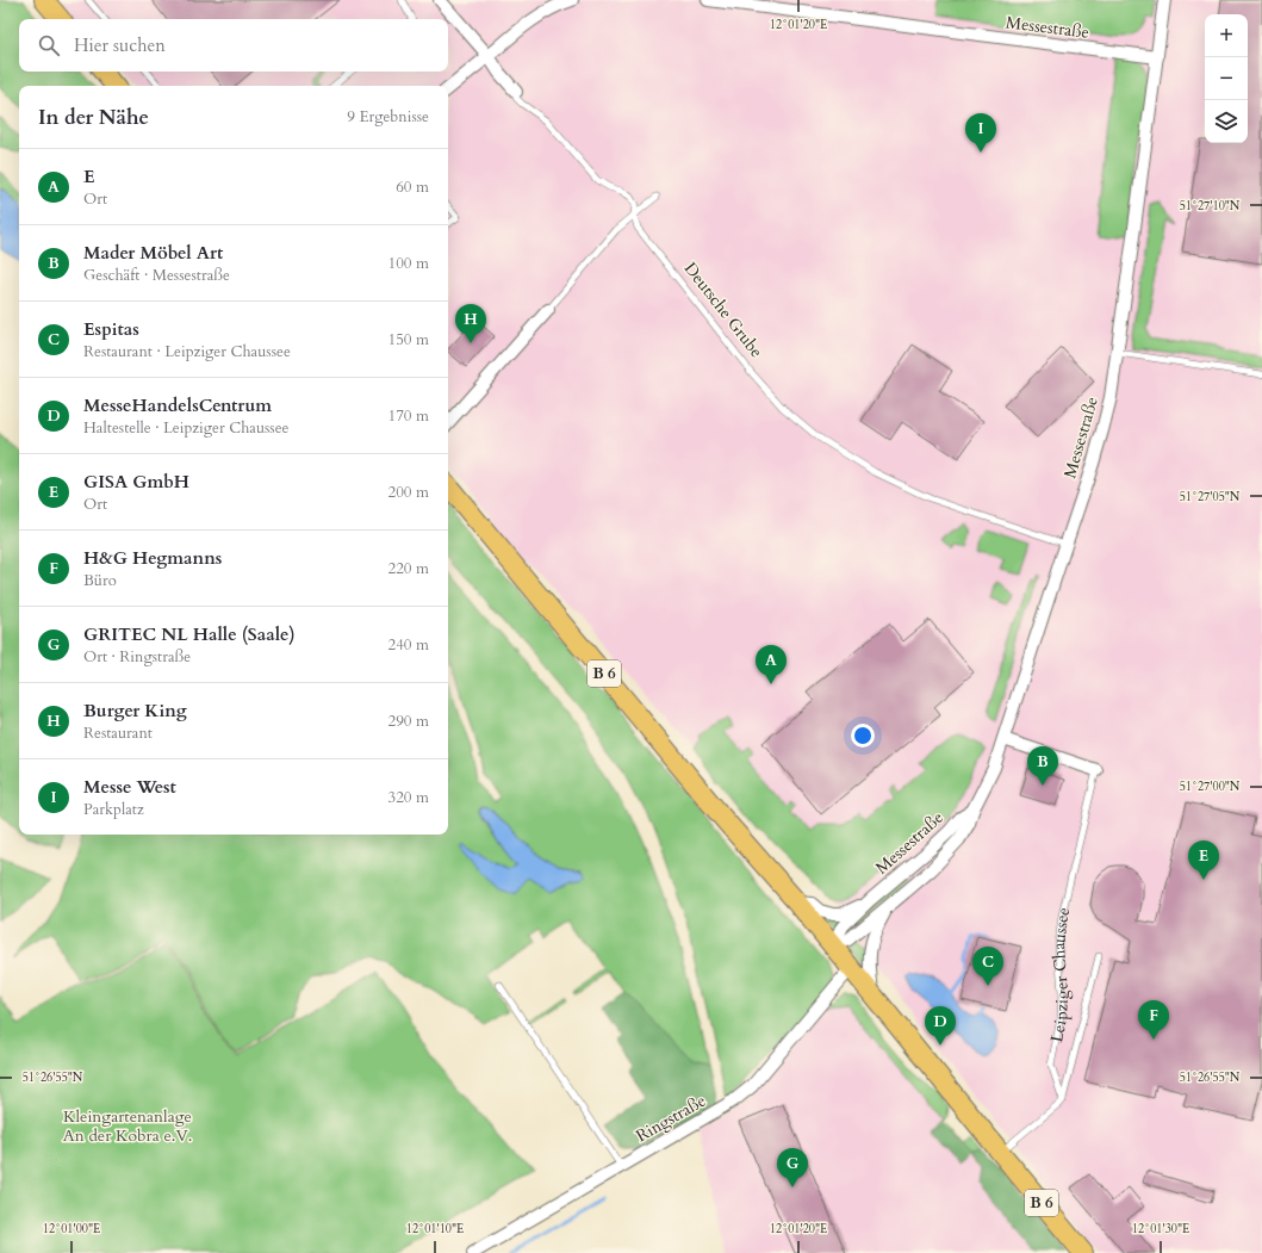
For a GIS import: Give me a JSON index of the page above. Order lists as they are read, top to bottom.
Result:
{
  "streets": {
    "main road": ["B 6"],
    "street": ["Messestraße", "Deutsche Grube", "Ringstraße"],
    "lane": ["Leipziger Chaussee"]
  },
  "crossings": [
    ["Messestraße", "Deutsche Grube"],
    ["Messestraße", "B 6"],
    ["B 6", "Ringstraße"]
  ],
  "parks": ["Kleingartenanlage An der Kobra e.V."],
  "page": {
    "map_buttons": ["+", "−"],
    "search": "Hier suchen",
    "heading": ["In der Nähe", "9 Ergebnisse"],
    "pins": [
      "I",
      "H",
      "A",
      "B",
      "E",
      "C",
      "F",
      "D",
      "G"
    ],
    "list": [
      {
        "mark": "A",
        "name": "E",
        "note": "Ort",
        "value": "60 m"
      },
      {
        "mark": "B",
        "name": "Mader Möbel Art",
        "note": "Geschäft · Messestraße",
        "value": "100 m"
      },
      {
        "mark": "C",
        "name": "Espitas",
        "note": "Restaurant · Leipziger Chaussee",
        "value": "150 m"
      },
      {
        "mark": "D",
        "name": "MesseHandelsCentrum",
        "note": "Haltestelle · Leipziger Chaussee",
        "value": "170 m"
      },
      {
        "mark": "E",
        "name": "GISA GmbH",
        "note": "Ort",
        "value": "200 m"
      },
      {
        "mark": "F",
        "name": "H&G Hegmanns",
        "note": "Büro",
        "value": "220 m"
      },
      {
        "mark": "G",
        "name": "GRITEC NL Halle (Saale)",
        "note": "Ort · Ringstraße",
        "value": "240 m"
      },
      {
        "mark": "H",
        "name": "Burger King",
        "note": "Restaurant",
        "value": "290 m"
      },
      {
        "mark": "I",
        "name": "Messe West",
        "note": "Parkplatz",
        "value": "320 m"
      }
    ]
  },
  "coordinates": [
    "12°01'20\"E",
    "51°27'10\"N",
    "51°27'05\"N",
    "51°27'00\"N",
    "51°26'55\"N",
    "12°01'00\"E",
    "12°01'10\"E",
    "12°01'30\"E"
  ]
}
